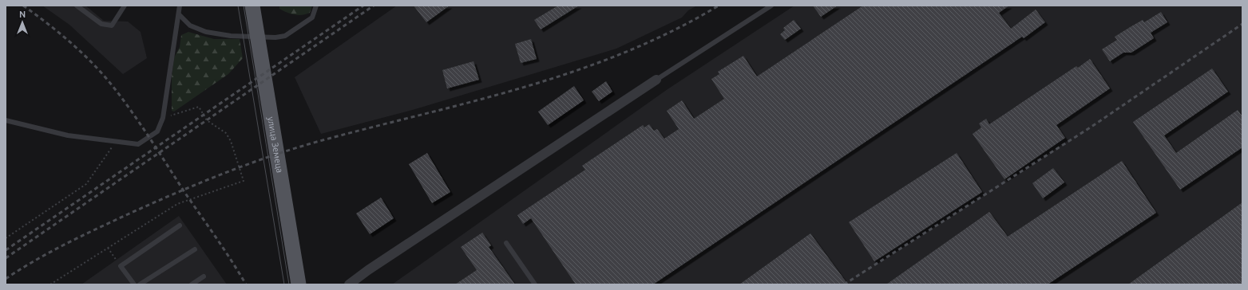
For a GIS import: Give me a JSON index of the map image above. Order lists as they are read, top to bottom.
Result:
{
  "streets": {
    "main road": ["улица Земеца"]
  },
  "north": "top"
}
